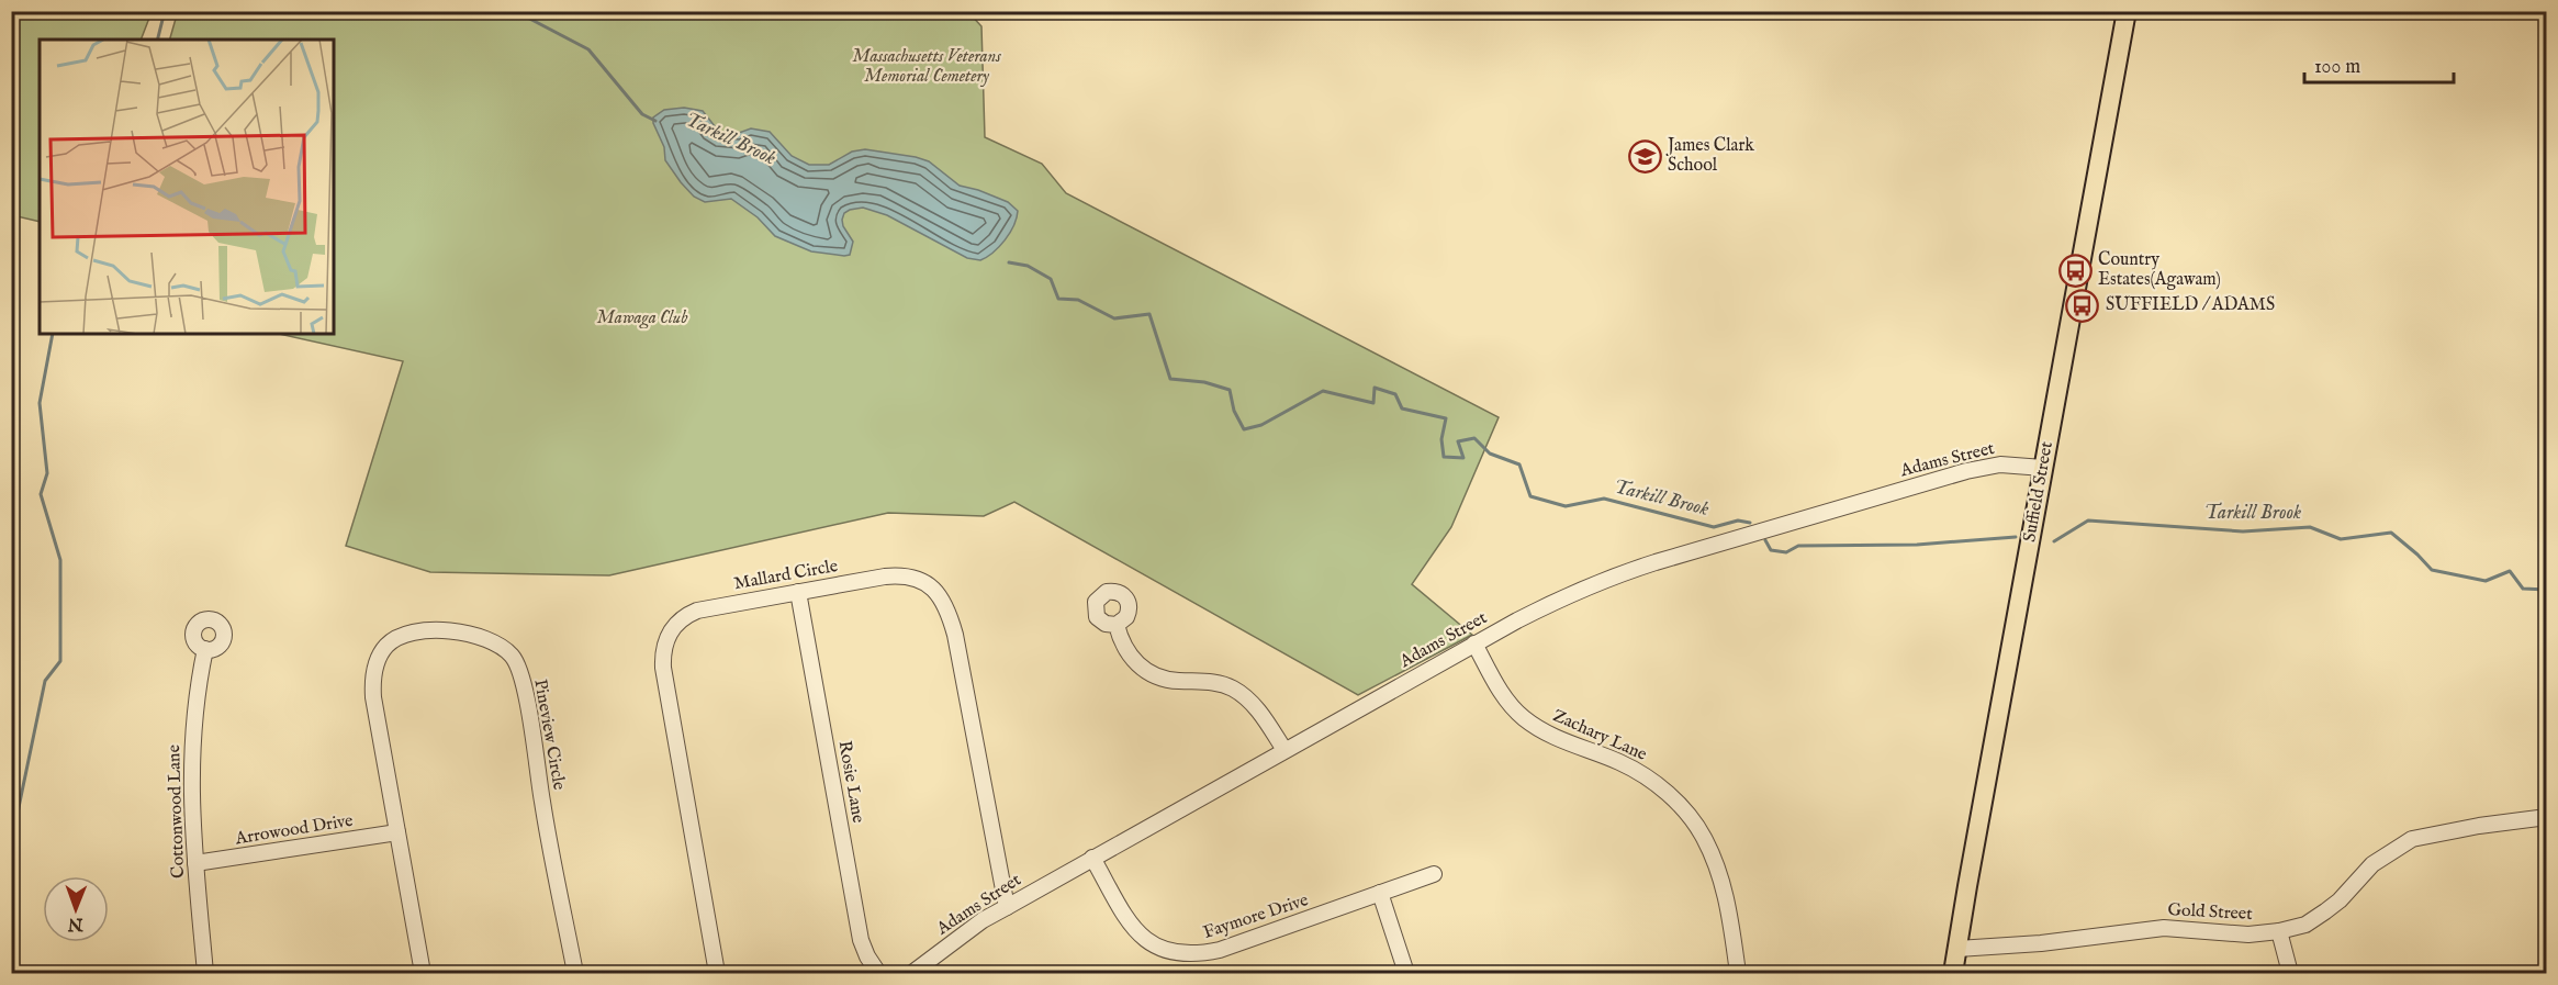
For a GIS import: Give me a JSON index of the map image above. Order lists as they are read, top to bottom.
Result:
{
  "streets": {
    "main road": ["Suffield Street"],
    "street": [
      "Adams Street",
      "Mallard Circle",
      "Pineview Circle",
      "Zachary Lane",
      "Rosie Lane",
      "Cottonwood Lane",
      "Arrowood Drive",
      "Gold Street",
      "Faymore Drive"
    ]
  },
  "crossings": [
    ["Adams Street", "Suffield Street"],
    ["Adams Street", "Mallard Circle"],
    ["Adams Street", "Zachary Lane"],
    ["Adams Street", "Faymore Drive"],
    ["Suffield Street", "Gold Street"],
    ["Mallard Circle", "Rosie Lane"],
    ["Pineview Circle", "Arrowood Drive"],
    ["Cottonwood Lane", "Arrowood Drive"]
  ],
  "water": ["Tarkill Brook"],
  "parks": ["Massachusetts Veterans Memorial Cemetery", "Mawaga Club"],
  "places": {
    "school or university": ["James Clark School"],
    "bus stop": ["Country Estates(Agawam)", "SUFFIELD / ADAMS"]
  },
  "scale_bar": "100 m",
  "north": "bottom"
}
